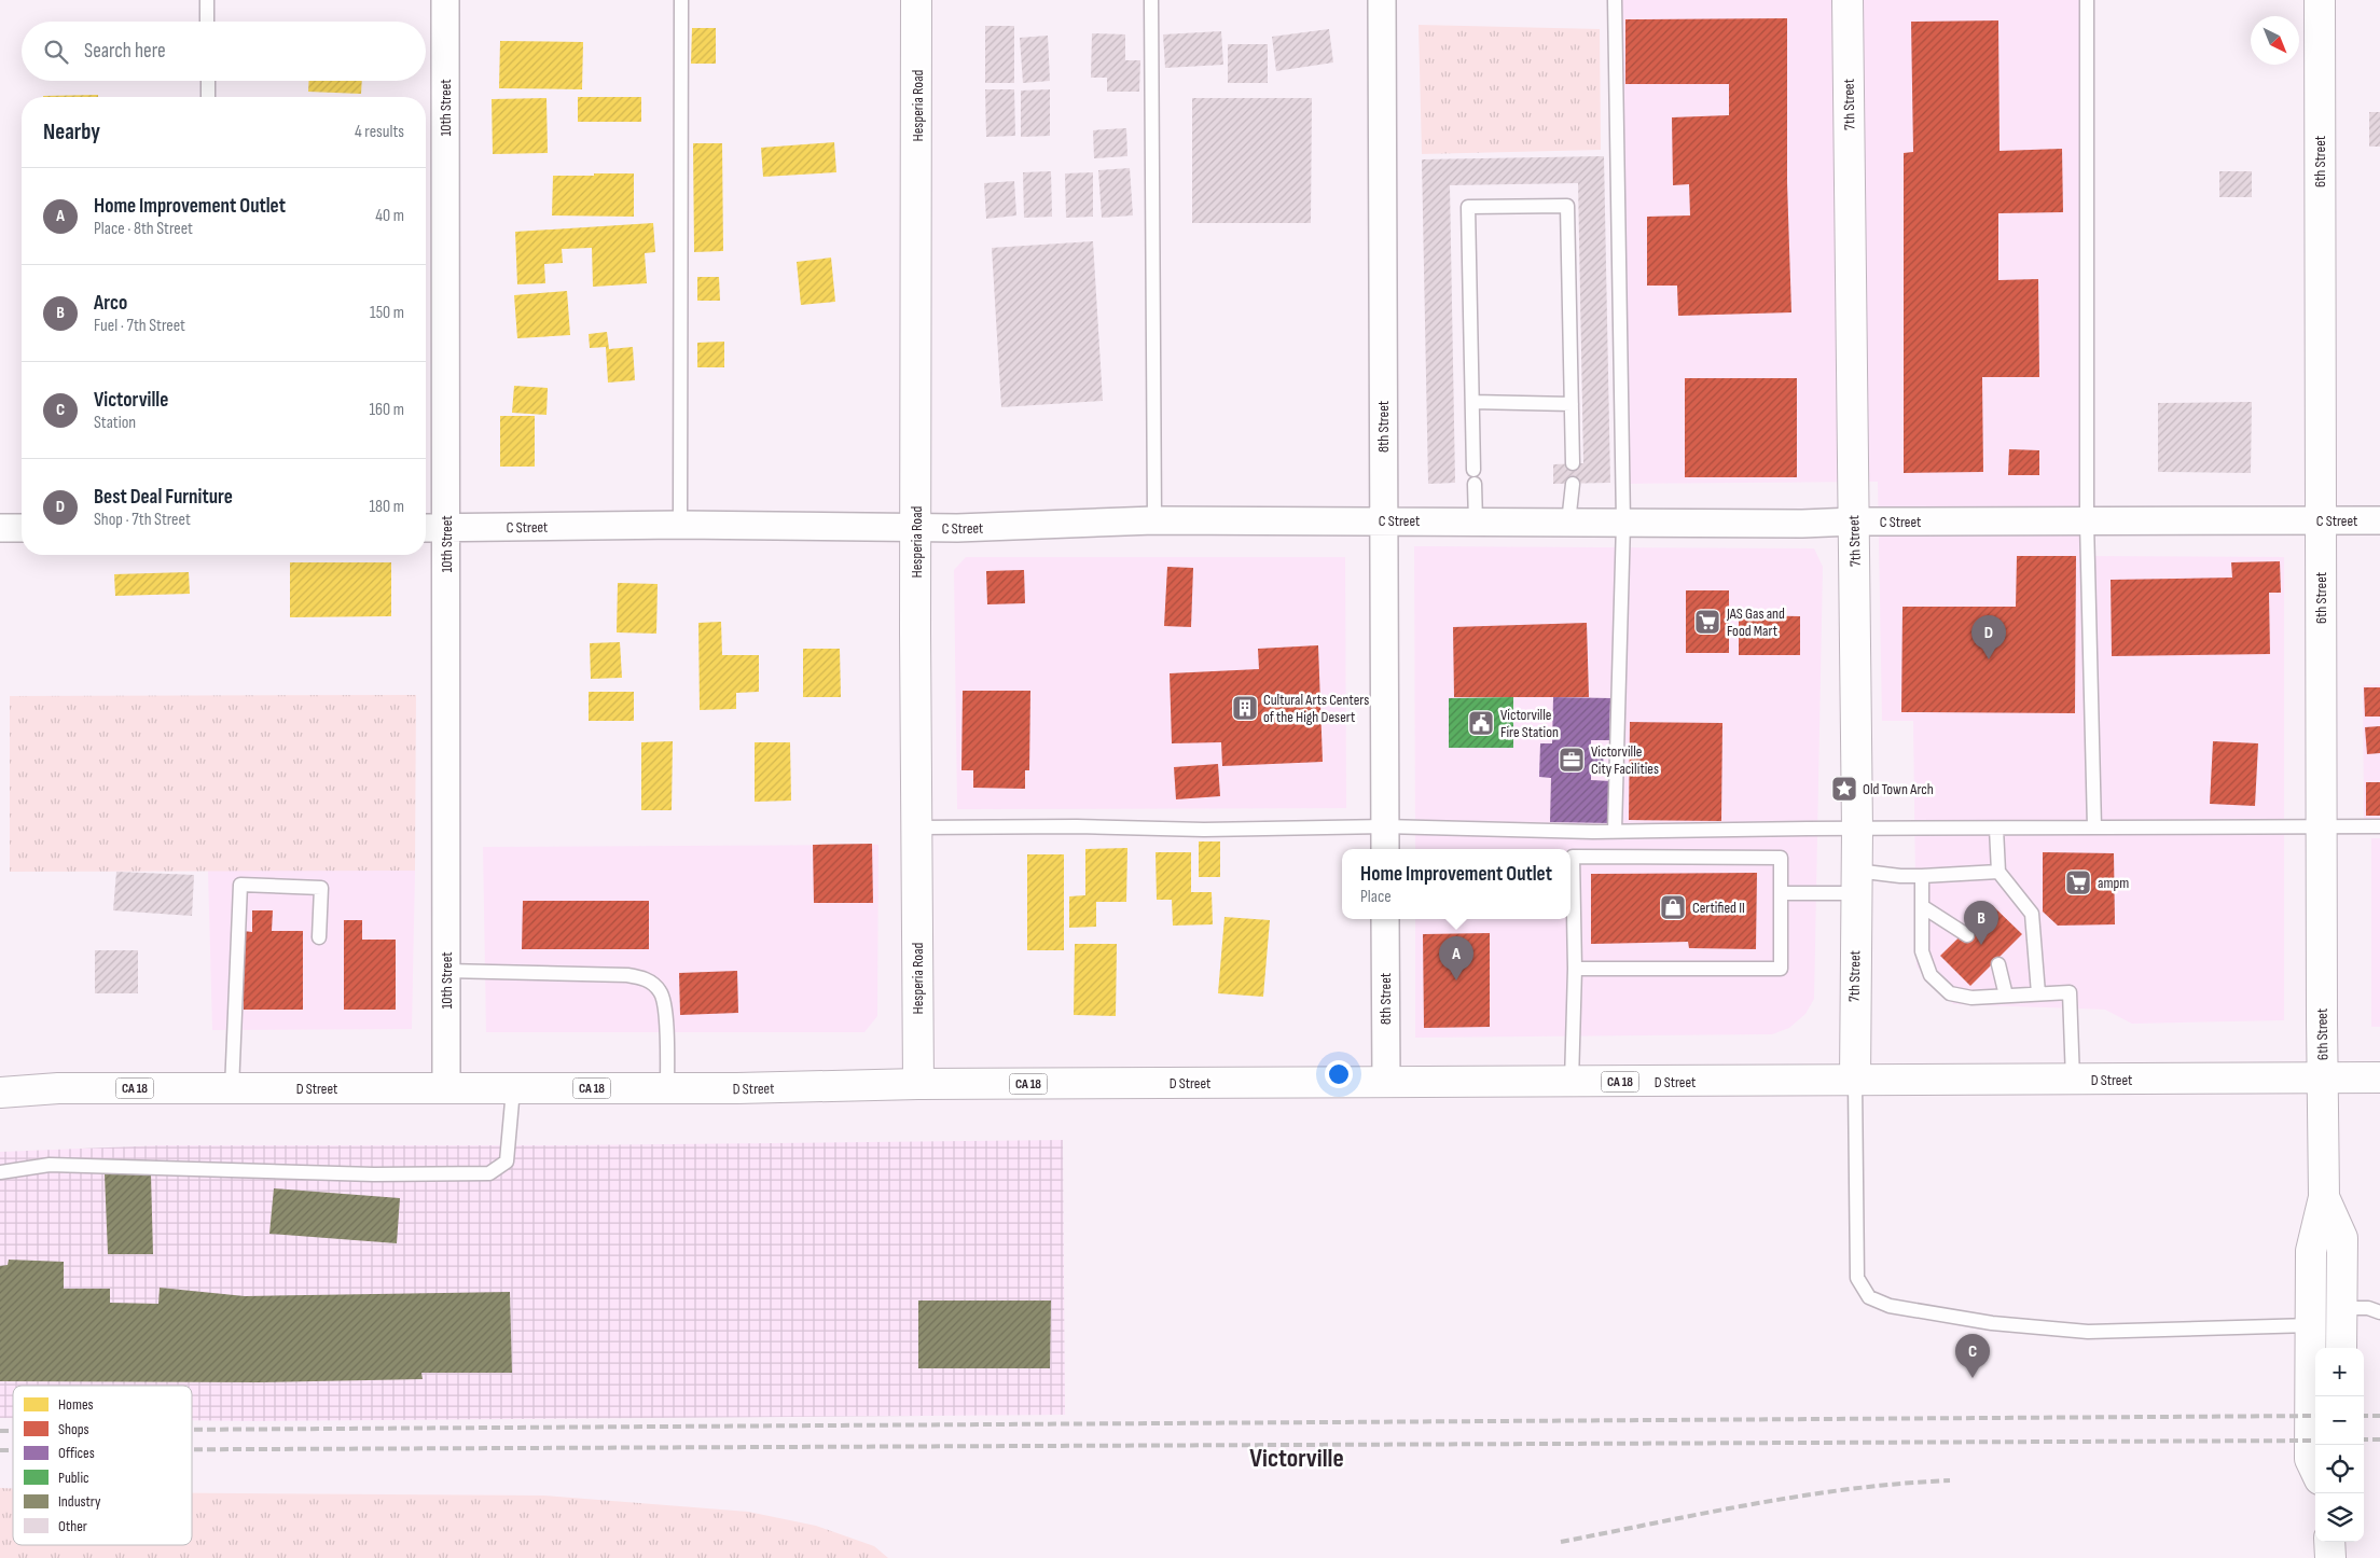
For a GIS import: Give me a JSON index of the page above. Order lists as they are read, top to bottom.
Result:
{
  "streets": {
    "main road": [
      "7th Street",
      "Hesperia Road",
      "6th Street",
      "D Street",
      "CA 18"
    ],
    "street": ["10th Street", "8th Street", "C Street"]
  },
  "crossings": [
    ["7th Street", "C Street"],
    ["7th Street", "D Street"],
    ["Hesperia Road", "C Street"],
    ["Hesperia Road", "D Street"],
    ["10th Street", "C Street"],
    ["10th Street", "D Street"],
    ["6th Street", "C Street"],
    ["6th Street", "D Street"],
    ["8th Street", "C Street"],
    ["8th Street", "D Street"]
  ],
  "districts": ["Victorville"],
  "places": {
    "supermarket": ["JAS Gas and Food Mart", "ampm"],
    "building": ["Cultural Arts Centers of the High Desert"],
    "public building": ["Victorville Fire Station"],
    "office": ["Victorville City Facilities"],
    "place": ["Old Town Arch"],
    "shop": ["Certified II"]
  },
  "legend": [
    "Homes",
    "Shops",
    "Offices",
    "Public",
    "Industry",
    "Other"
  ],
  "north": "bottom right",
  "page": {
    "search": "Search here",
    "heading": ["Nearby", "4 results"],
    "list": [
      {
        "mark": "A",
        "name": "Home Improvement Outlet",
        "note": "Place · 8th Street",
        "value": "40 m"
      },
      {
        "mark": "B",
        "name": "Arco",
        "note": "Fuel · 7th Street",
        "value": "150 m"
      },
      {
        "mark": "C",
        "name": "Victorville",
        "note": "Station",
        "value": "160 m"
      },
      {
        "mark": "D",
        "name": "Best Deal Furniture",
        "note": "Shop · 7th Street",
        "value": "180 m"
      }
    ],
    "pins": [
      "D",
      "B",
      "A",
      "C"
    ],
    "popup": ["Home Improvement Outlet", "Place"],
    "map_buttons": ["+", "−"]
  }
}
